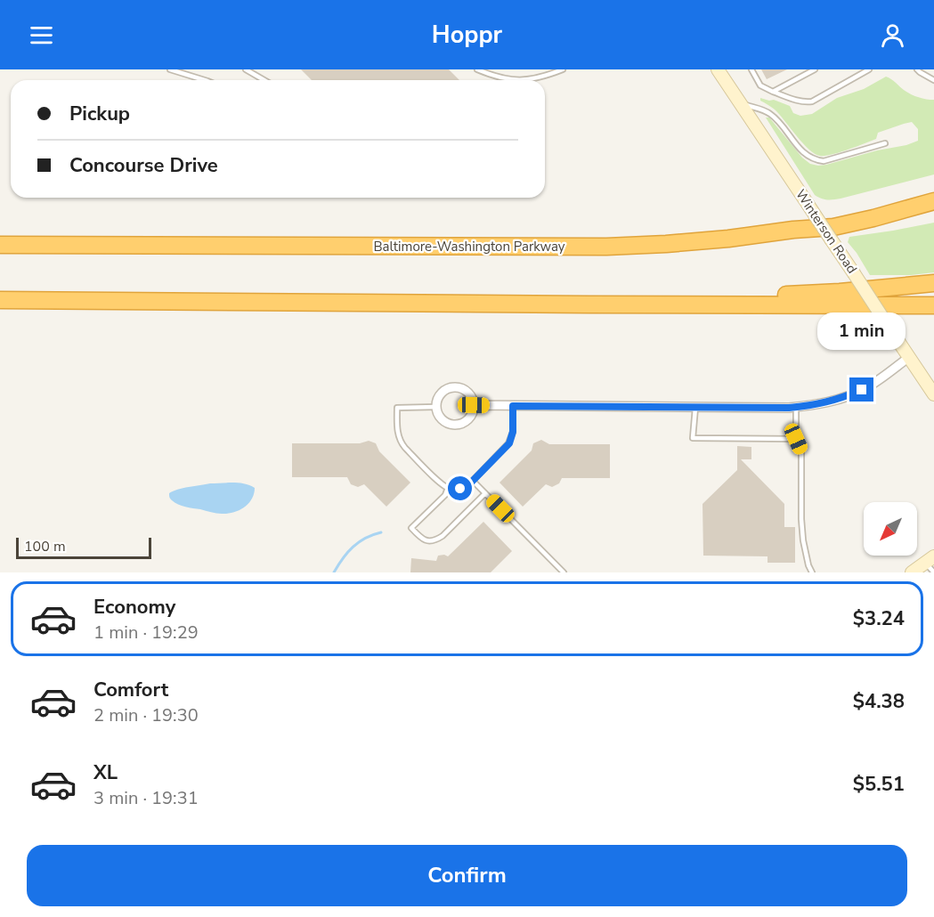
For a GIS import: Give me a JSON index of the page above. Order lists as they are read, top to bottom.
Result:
{
  "streets": {
    "highway": ["Baltimore-Washington Parkway"],
    "street": ["Winterson Road"]
  },
  "scale_bar": "100 m",
  "north": "bottom left",
  "page": {
    "header": "Hoppr",
    "banner": ["Pickup", "Concourse Drive"],
    "bubble": "1 min",
    "scale": "100 m",
    "list": [
      {
        "name": "Economy",
        "note": "1 min · 19:29",
        "value": "$3.24"
      },
      {
        "name": "Comfort",
        "note": "2 min · 19:30",
        "value": "$4.38"
      },
      {
        "name": "XL",
        "note": "3 min · 19:31",
        "value": "$5.51"
      }
    ],
    "buttons": "Confirm"
  }
}
